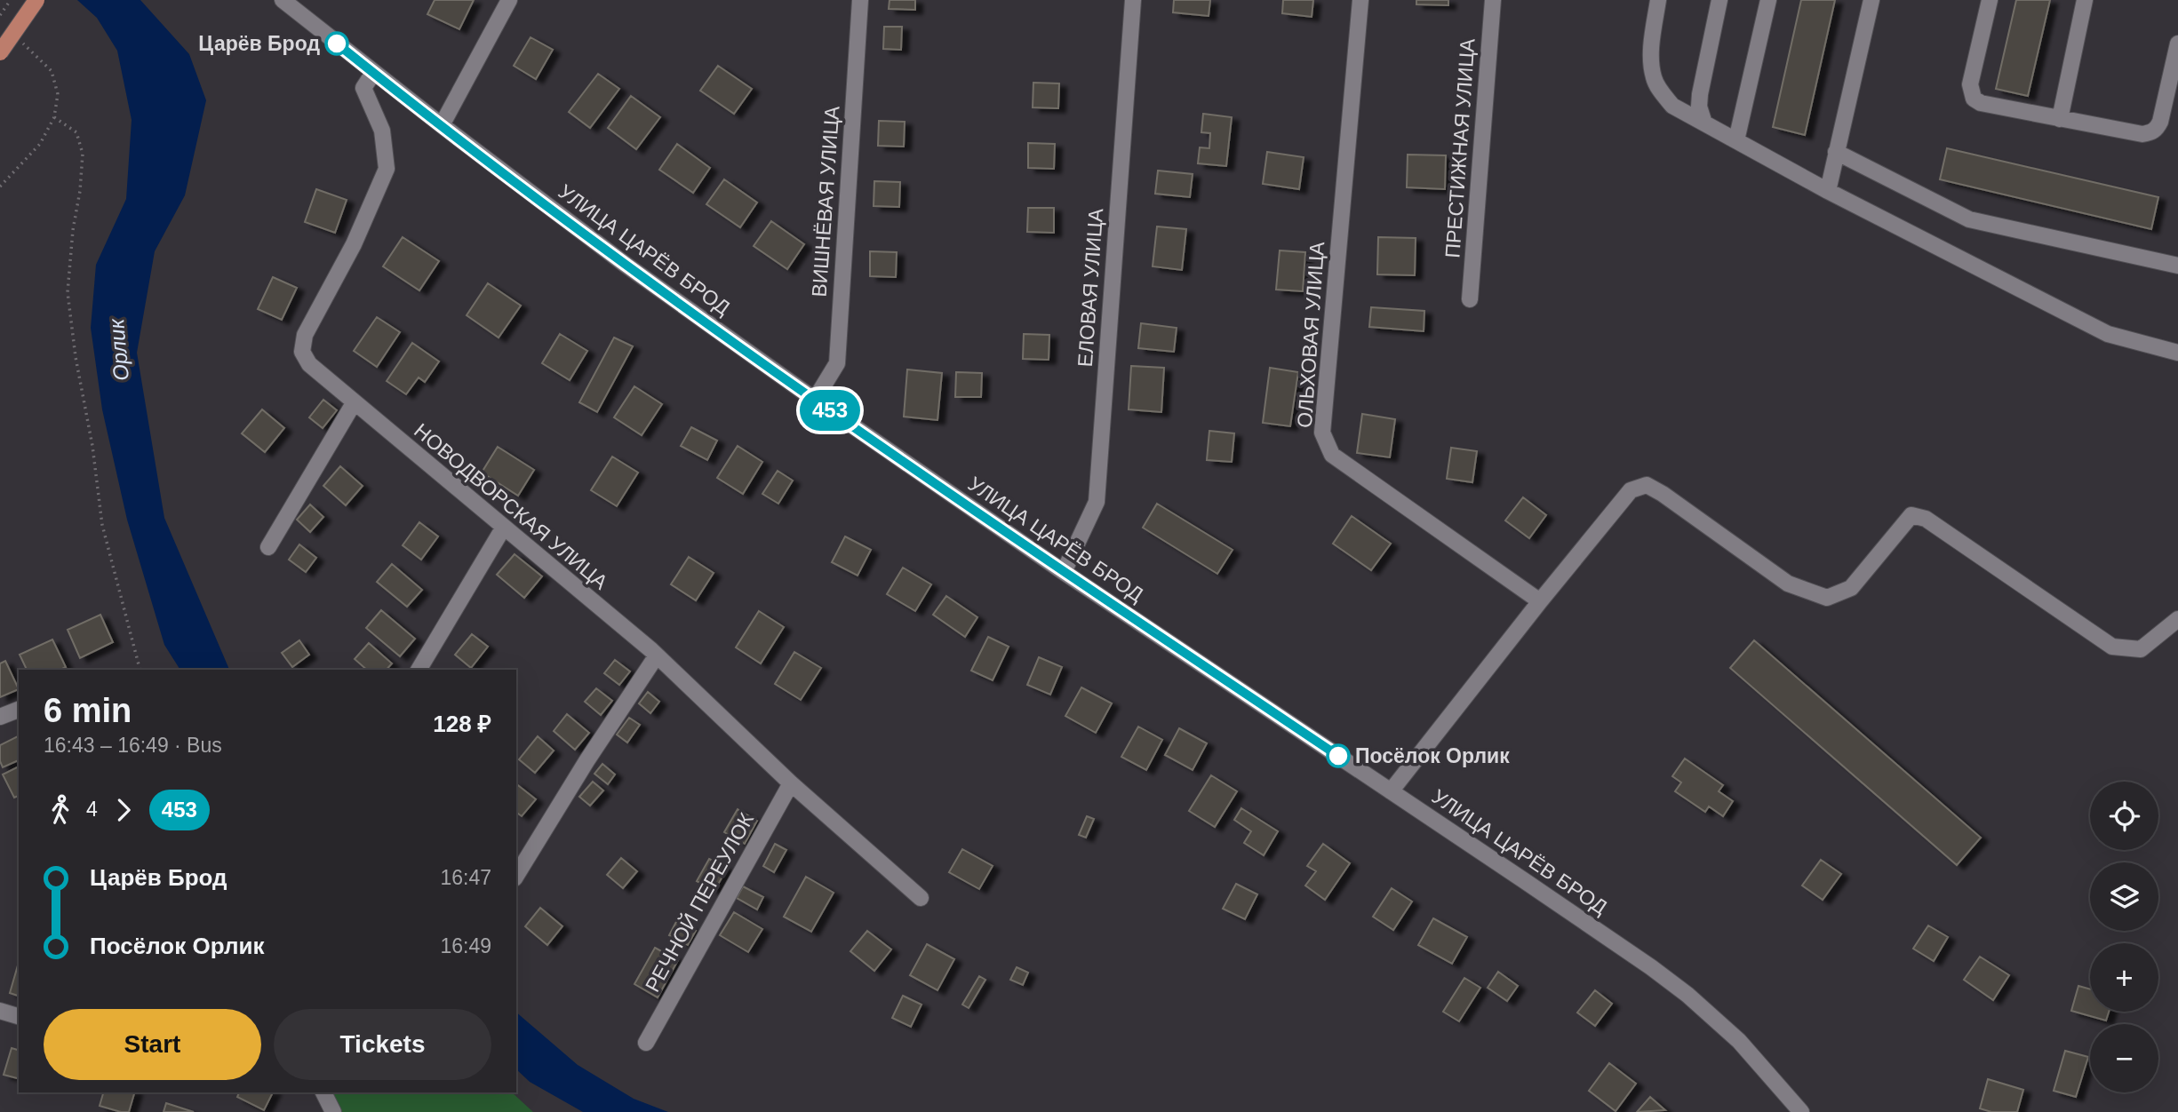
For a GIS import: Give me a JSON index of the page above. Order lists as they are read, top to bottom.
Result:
{
  "streets": {
    "street": [
      "ПРЕСТИЖНАЯ УЛИЦА",
      "ВИШНЁВАЯ УЛИЦА",
      "УЛИЦА ЦАРЁВ БРОД",
      "ЕЛОВАЯ УЛИЦА",
      "ОЛЬХОВАЯ УЛИЦА",
      "НОВОДВОРСКАЯ УЛИЦА",
      "РЕЧНОЙ ПЕРЕУЛОК"
    ]
  },
  "crossings": [
    ["ВИШНЁВАЯ УЛИЦА", "УЛИЦА ЦАРЁВ БРОД"],
    ["УЛИЦА ЦАРЁВ БРОД", "ЕЛОВАЯ УЛИЦА"],
    ["УЛИЦА ЦАРЁВ БРОД", "НОВОДВОРСКАЯ УЛИЦА"],
    ["НОВОДВОРСКАЯ УЛИЦА", "РЕЧНОЙ ПЕРЕУЛОК"]
  ],
  "water": ["Орлик"],
  "places": ["Царёв Брод", "Посёлок Орлик"],
  "lines": ["bus line 453"],
  "page": {
    "on_map": "453",
    "heading": ["6 min", "16:43 – 16:49 · Bus", "128 ₽"],
    "legs": ["4", "453"],
    "map_buttons": ["+", "−"],
    "list": [
      {
        "name": "Царёв Брод",
        "value": "16:47"
      },
      {
        "name": "Посёлок Орлик",
        "value": "16:49"
      }
    ],
    "buttons": ["Start", "Tickets"]
  }
}
